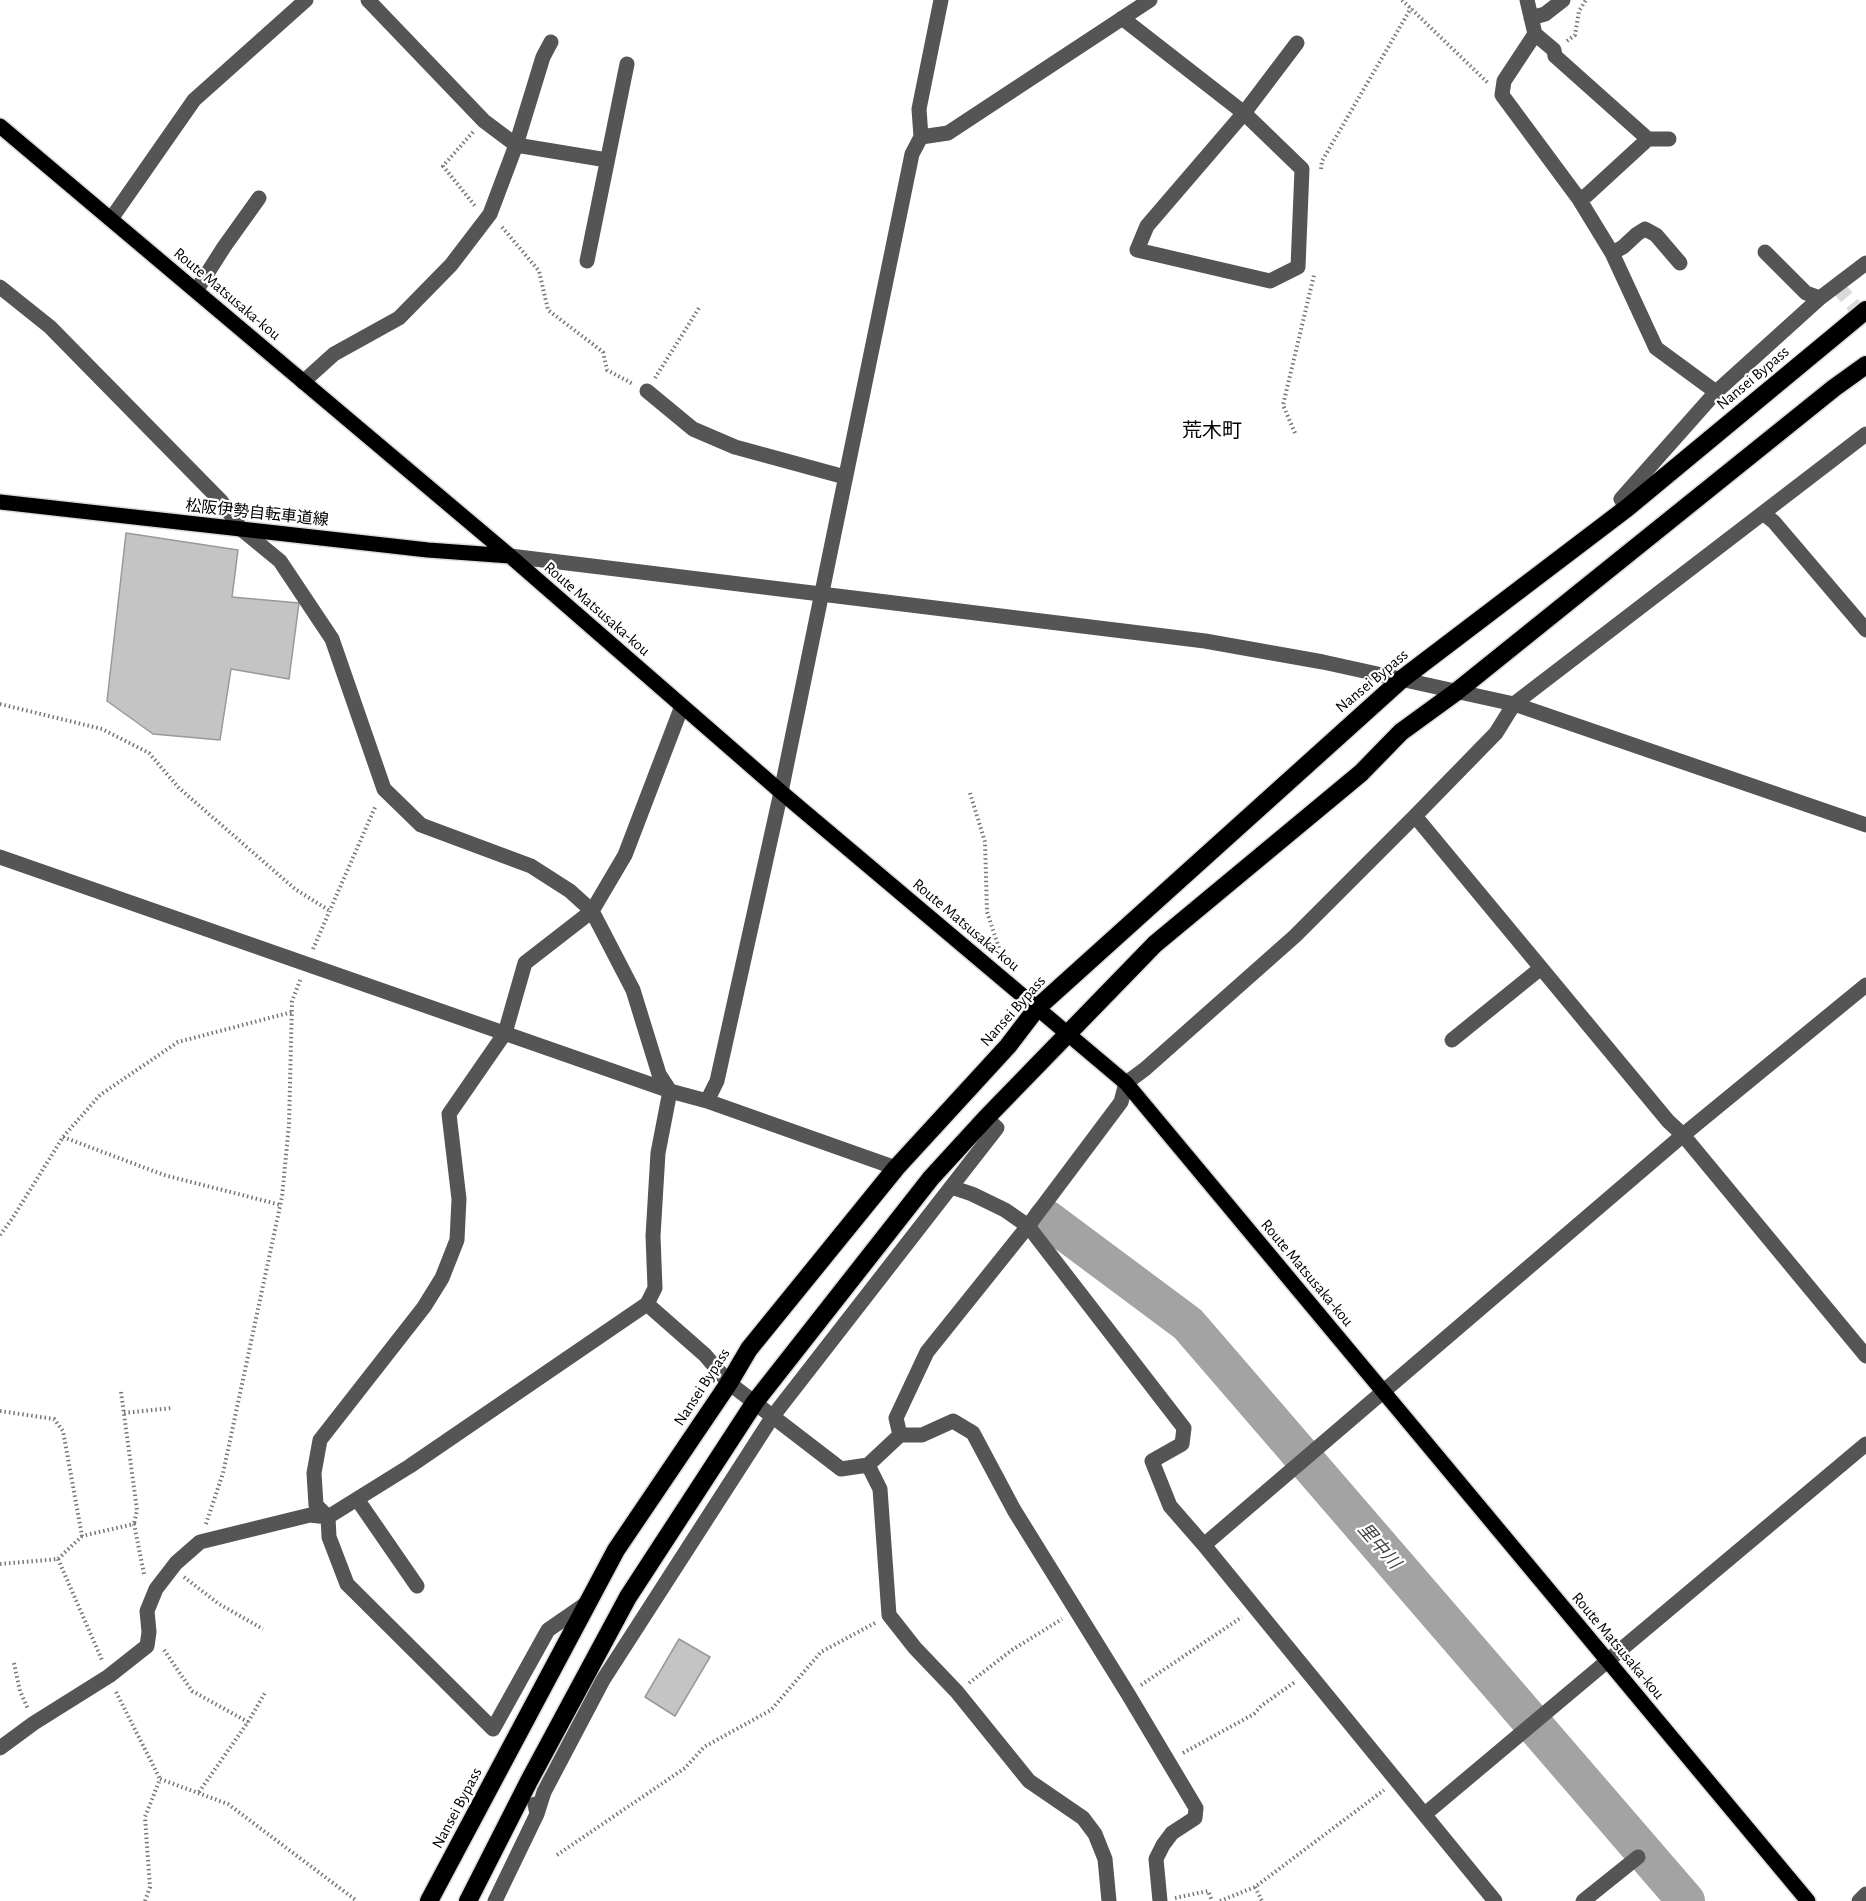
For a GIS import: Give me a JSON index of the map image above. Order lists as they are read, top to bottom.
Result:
{
  "streets": {
    "highway": ["Nansei Bypass"],
    "main road": ["Route Matsusaka-kou", "松阪伊勢自転車道線"]
  },
  "crossings": [
    ["Route Matsusaka-kou", "Nansei Bypass"],
    ["Route Matsusaka-kou", "松阪伊勢自転車道線"]
  ],
  "districts": ["荒木町"],
  "water": ["里中川"]
}
